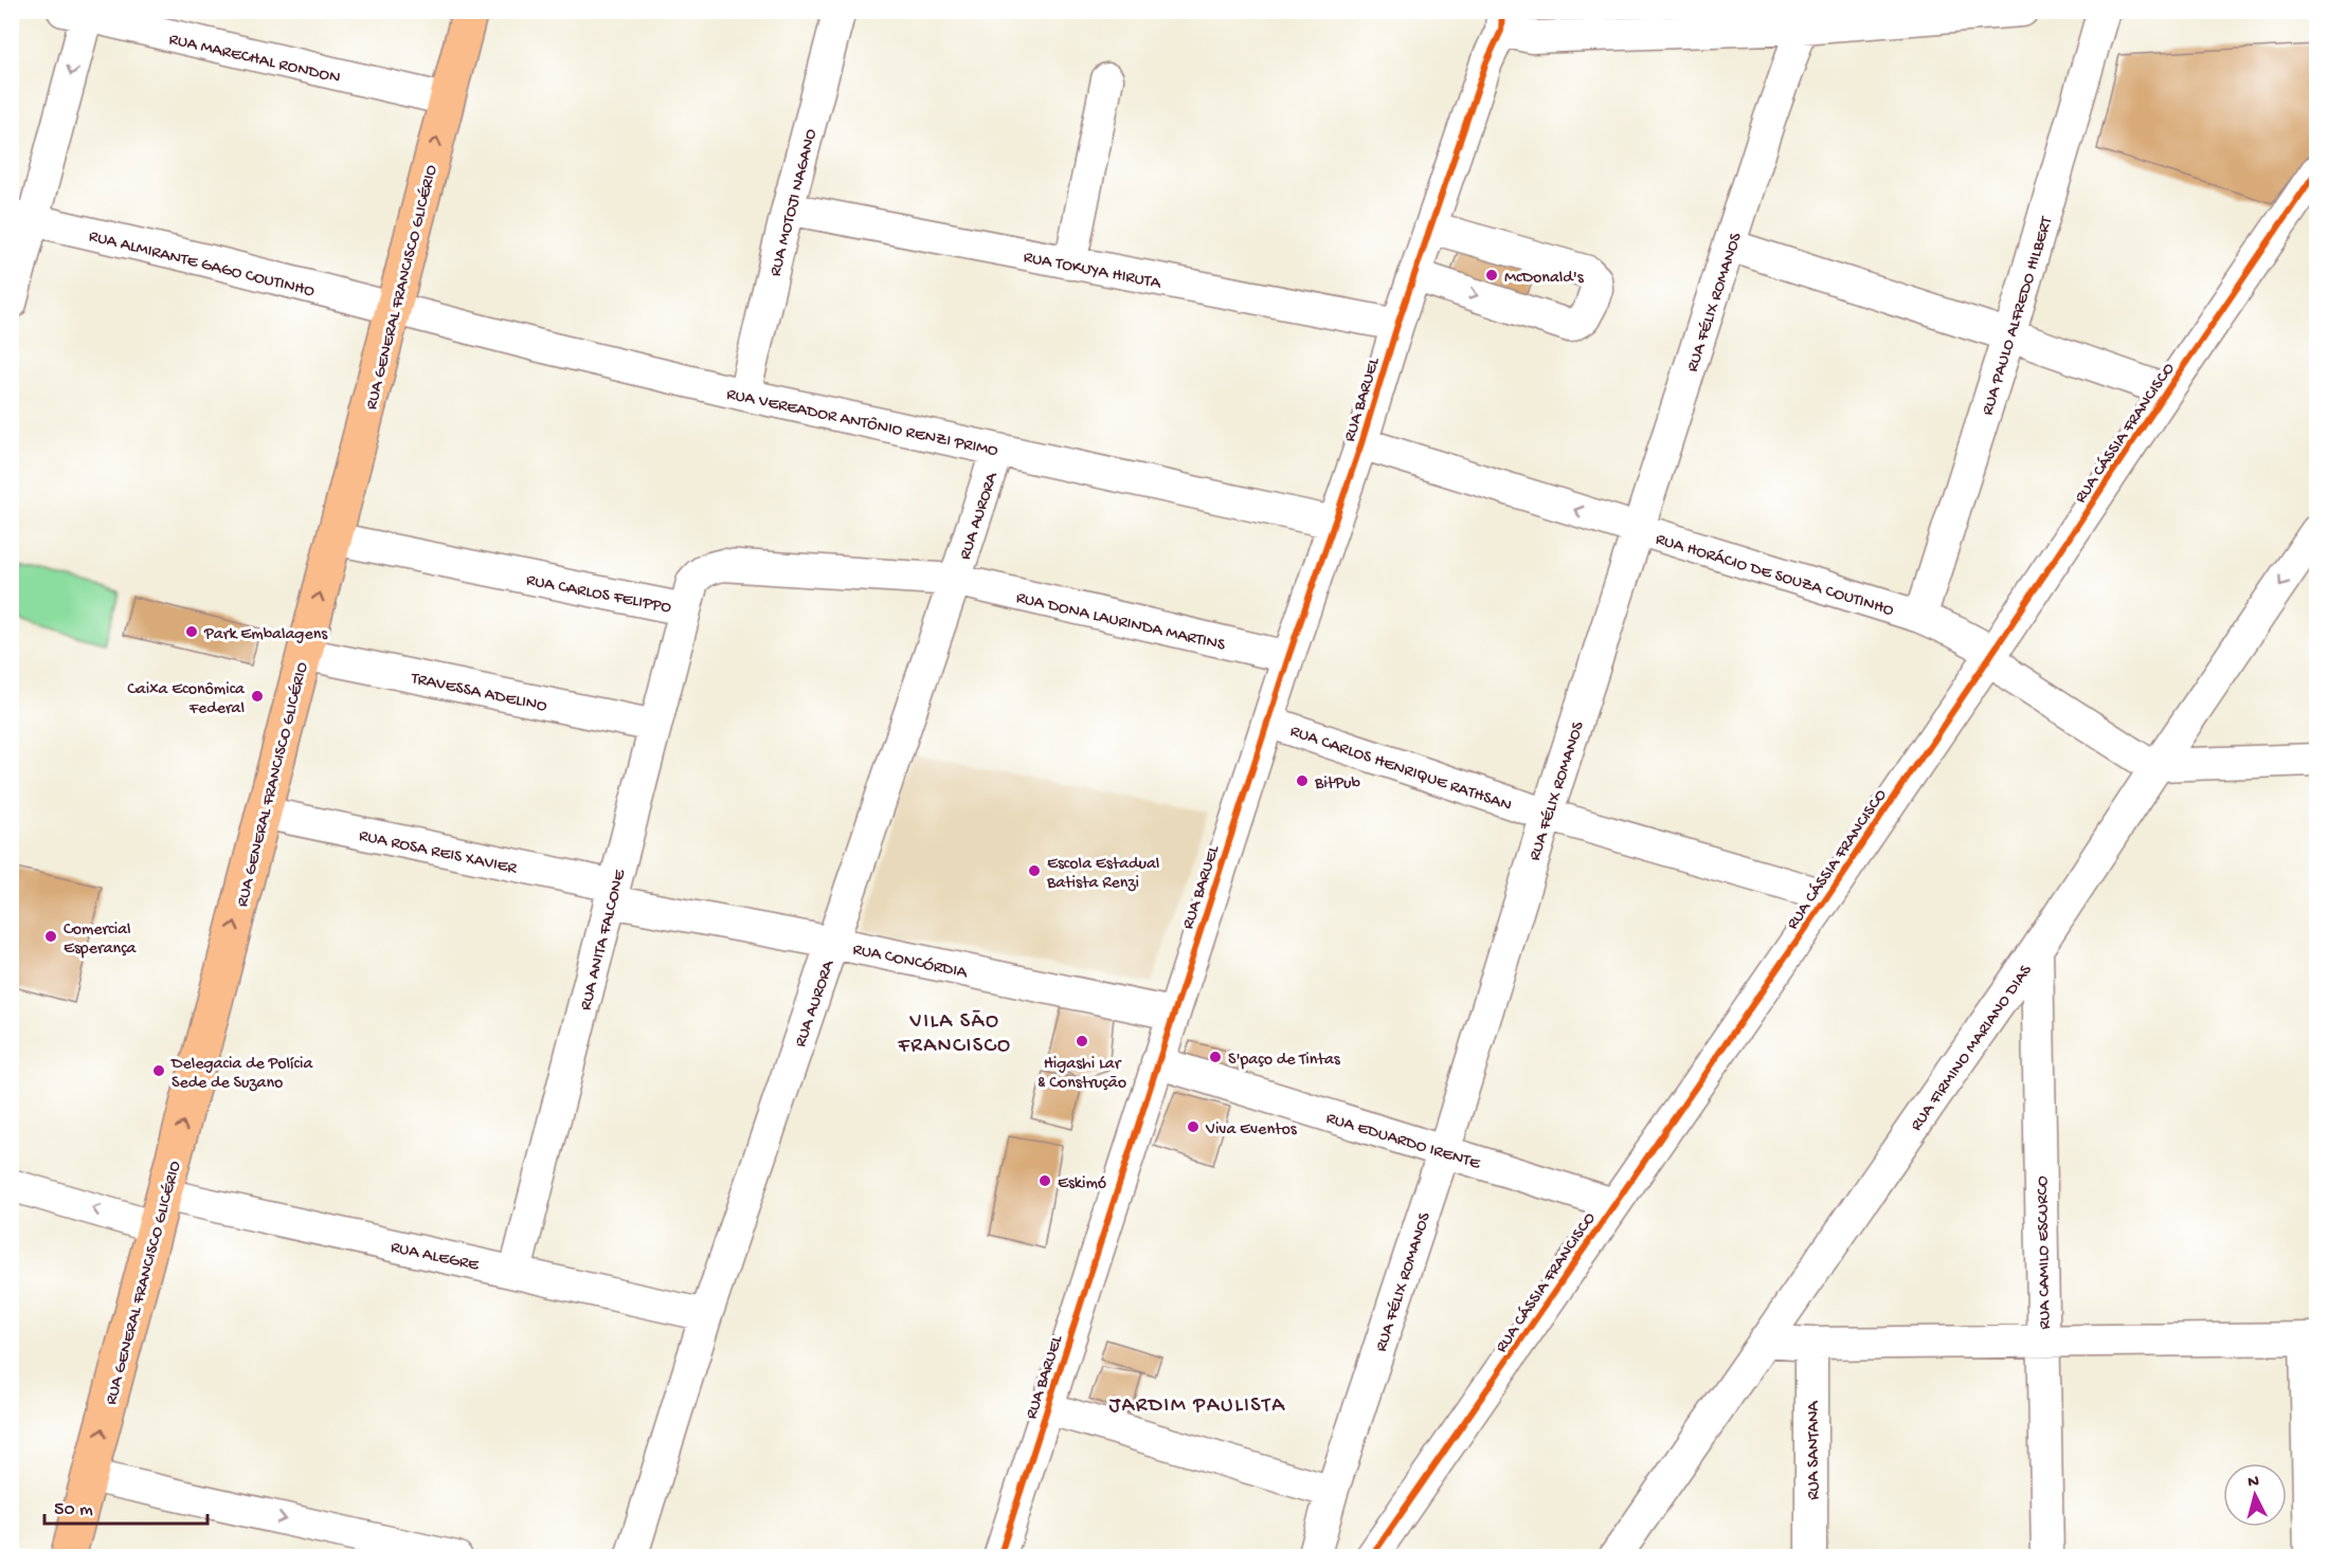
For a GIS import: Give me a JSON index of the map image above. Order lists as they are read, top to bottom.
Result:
{
  "streets": {
    "main road": ["RUA GENERAL FRANCISCO GLICÉRIO"],
    "street": [
      "RUA MARECHAL RONDON",
      "RUA MOTOJI NAGANO",
      "RUA ALMIRANTE GAGO COUTINHO",
      "RUA TOKUYA HIRUTA",
      "RUA FÉLIX ROMANOS",
      "RUA PAULO ALFREDO HILBERT",
      "RUA BARUEL",
      "RUA VEREADOR ANTÔNIO RENZI PRIMO",
      "RUA CÁSSIA FRANCISCO",
      "RUA AURORA",
      "RUA HORÁCIO DE SOUZA COUTINHO",
      "RUA CARLOS FELIPPO",
      "RUA DONA LAURINDA MARTINS",
      "TRAVESSA ADELINO",
      "RUA CARLOS HENRIQUE RATHSAN",
      "RUA ROSA REIS XAVIER",
      "RUA ANITA FALCONE",
      "RUA CONCÓRDIA",
      "RUA FIRMINO MARIANO DIAS",
      "RUA EDUARDO IRENTE",
      "RUA CAMILO ESCURCO",
      "RUA ALEGRE",
      "RUA SANTANA"
    ]
  },
  "crossings": [
    ["RUA MARECHAL RONDON", "RUA GENERAL FRANCISCO GLICÉRIO"],
    ["RUA MOTOJI NAGANO", "RUA TOKUYA HIRUTA"],
    ["RUA MOTOJI NAGANO", "RUA VEREADOR ANTÔNIO RENZI PRIMO"],
    ["RUA ALMIRANTE GAGO COUTINHO", "RUA GENERAL FRANCISCO GLICÉRIO"],
    ["RUA ALMIRANTE GAGO COUTINHO", "RUA VEREADOR ANTÔNIO RENZI PRIMO"],
    ["RUA TOKUYA HIRUTA", "RUA BARUEL"],
    ["RUA GENERAL FRANCISCO GLICÉRIO", "RUA VEREADOR ANTÔNIO RENZI PRIMO"],
    ["RUA GENERAL FRANCISCO GLICÉRIO", "RUA CARLOS FELIPPO"],
    ["RUA GENERAL FRANCISCO GLICÉRIO", "TRAVESSA ADELINO"],
    ["RUA GENERAL FRANCISCO GLICÉRIO", "RUA ROSA REIS XAVIER"],
    ["RUA GENERAL FRANCISCO GLICÉRIO", "RUA ALEGRE"],
    ["RUA FÉLIX ROMANOS", "RUA HORÁCIO DE SOUZA COUTINHO"],
    ["RUA FÉLIX ROMANOS", "RUA CARLOS HENRIQUE RATHSAN"],
    ["RUA FÉLIX ROMANOS", "RUA EDUARDO IRENTE"],
    ["RUA PAULO ALFREDO HILBERT", "RUA HORÁCIO DE SOUZA COUTINHO"],
    ["RUA BARUEL", "RUA VEREADOR ANTÔNIO RENZI PRIMO"],
    ["RUA BARUEL", "RUA HORÁCIO DE SOUZA COUTINHO"],
    ["RUA BARUEL", "RUA DONA LAURINDA MARTINS"],
    ["RUA BARUEL", "RUA CARLOS HENRIQUE RATHSAN"],
    ["RUA BARUEL", "RUA CONCÓRDIA"],
    ["RUA BARUEL", "RUA EDUARDO IRENTE"],
    ["RUA VEREADOR ANTÔNIO RENZI PRIMO", "RUA AURORA"],
    ["RUA CÁSSIA FRANCISCO", "RUA HORÁCIO DE SOUZA COUTINHO"],
    ["RUA CÁSSIA FRANCISCO", "RUA CARLOS HENRIQUE RATHSAN"],
    ["RUA CÁSSIA FRANCISCO", "RUA EDUARDO IRENTE"],
    ["RUA AURORA", "RUA CARLOS FELIPPO"],
    ["RUA AURORA", "RUA DONA LAURINDA MARTINS"],
    ["RUA AURORA", "RUA CONCÓRDIA"],
    ["RUA AURORA", "RUA ALEGRE"],
    ["RUA HORÁCIO DE SOUZA COUTINHO", "RUA FIRMINO MARIANO DIAS"],
    ["RUA CARLOS FELIPPO", "RUA DONA LAURINDA MARTINS"],
    ["RUA CARLOS FELIPPO", "RUA ANITA FALCONE"],
    ["TRAVESSA ADELINO", "RUA ANITA FALCONE"],
    ["RUA ROSA REIS XAVIER", "RUA ANITA FALCONE"],
    ["RUA ROSA REIS XAVIER", "RUA CONCÓRDIA"],
    ["RUA ANITA FALCONE", "RUA CONCÓRDIA"],
    ["RUA ANITA FALCONE", "RUA ALEGRE"],
    ["RUA FIRMINO MARIANO DIAS", "RUA CAMILO ESCURCO"]
  ],
  "one_way": ["RUA GENERAL FRANCISCO GLICÉRIO"],
  "districts": ["VILA SÃO FRANCISCO", "JARDIM PAULISTA"],
  "places": [
    "McDonald's",
    "Park Embalagens",
    "Caixa Econômica Federal",
    "BitPub",
    "Escola Estadual Batista Renzi",
    "Comercial Esperança",
    "Higashi Lar & Construção",
    "S'paço de Tintas",
    "Delegacia de Polícia Sede de Suzano",
    "Viva Eventos",
    "Eskimó"
  ],
  "scale_bar": "50 m",
  "north": "top"
}
